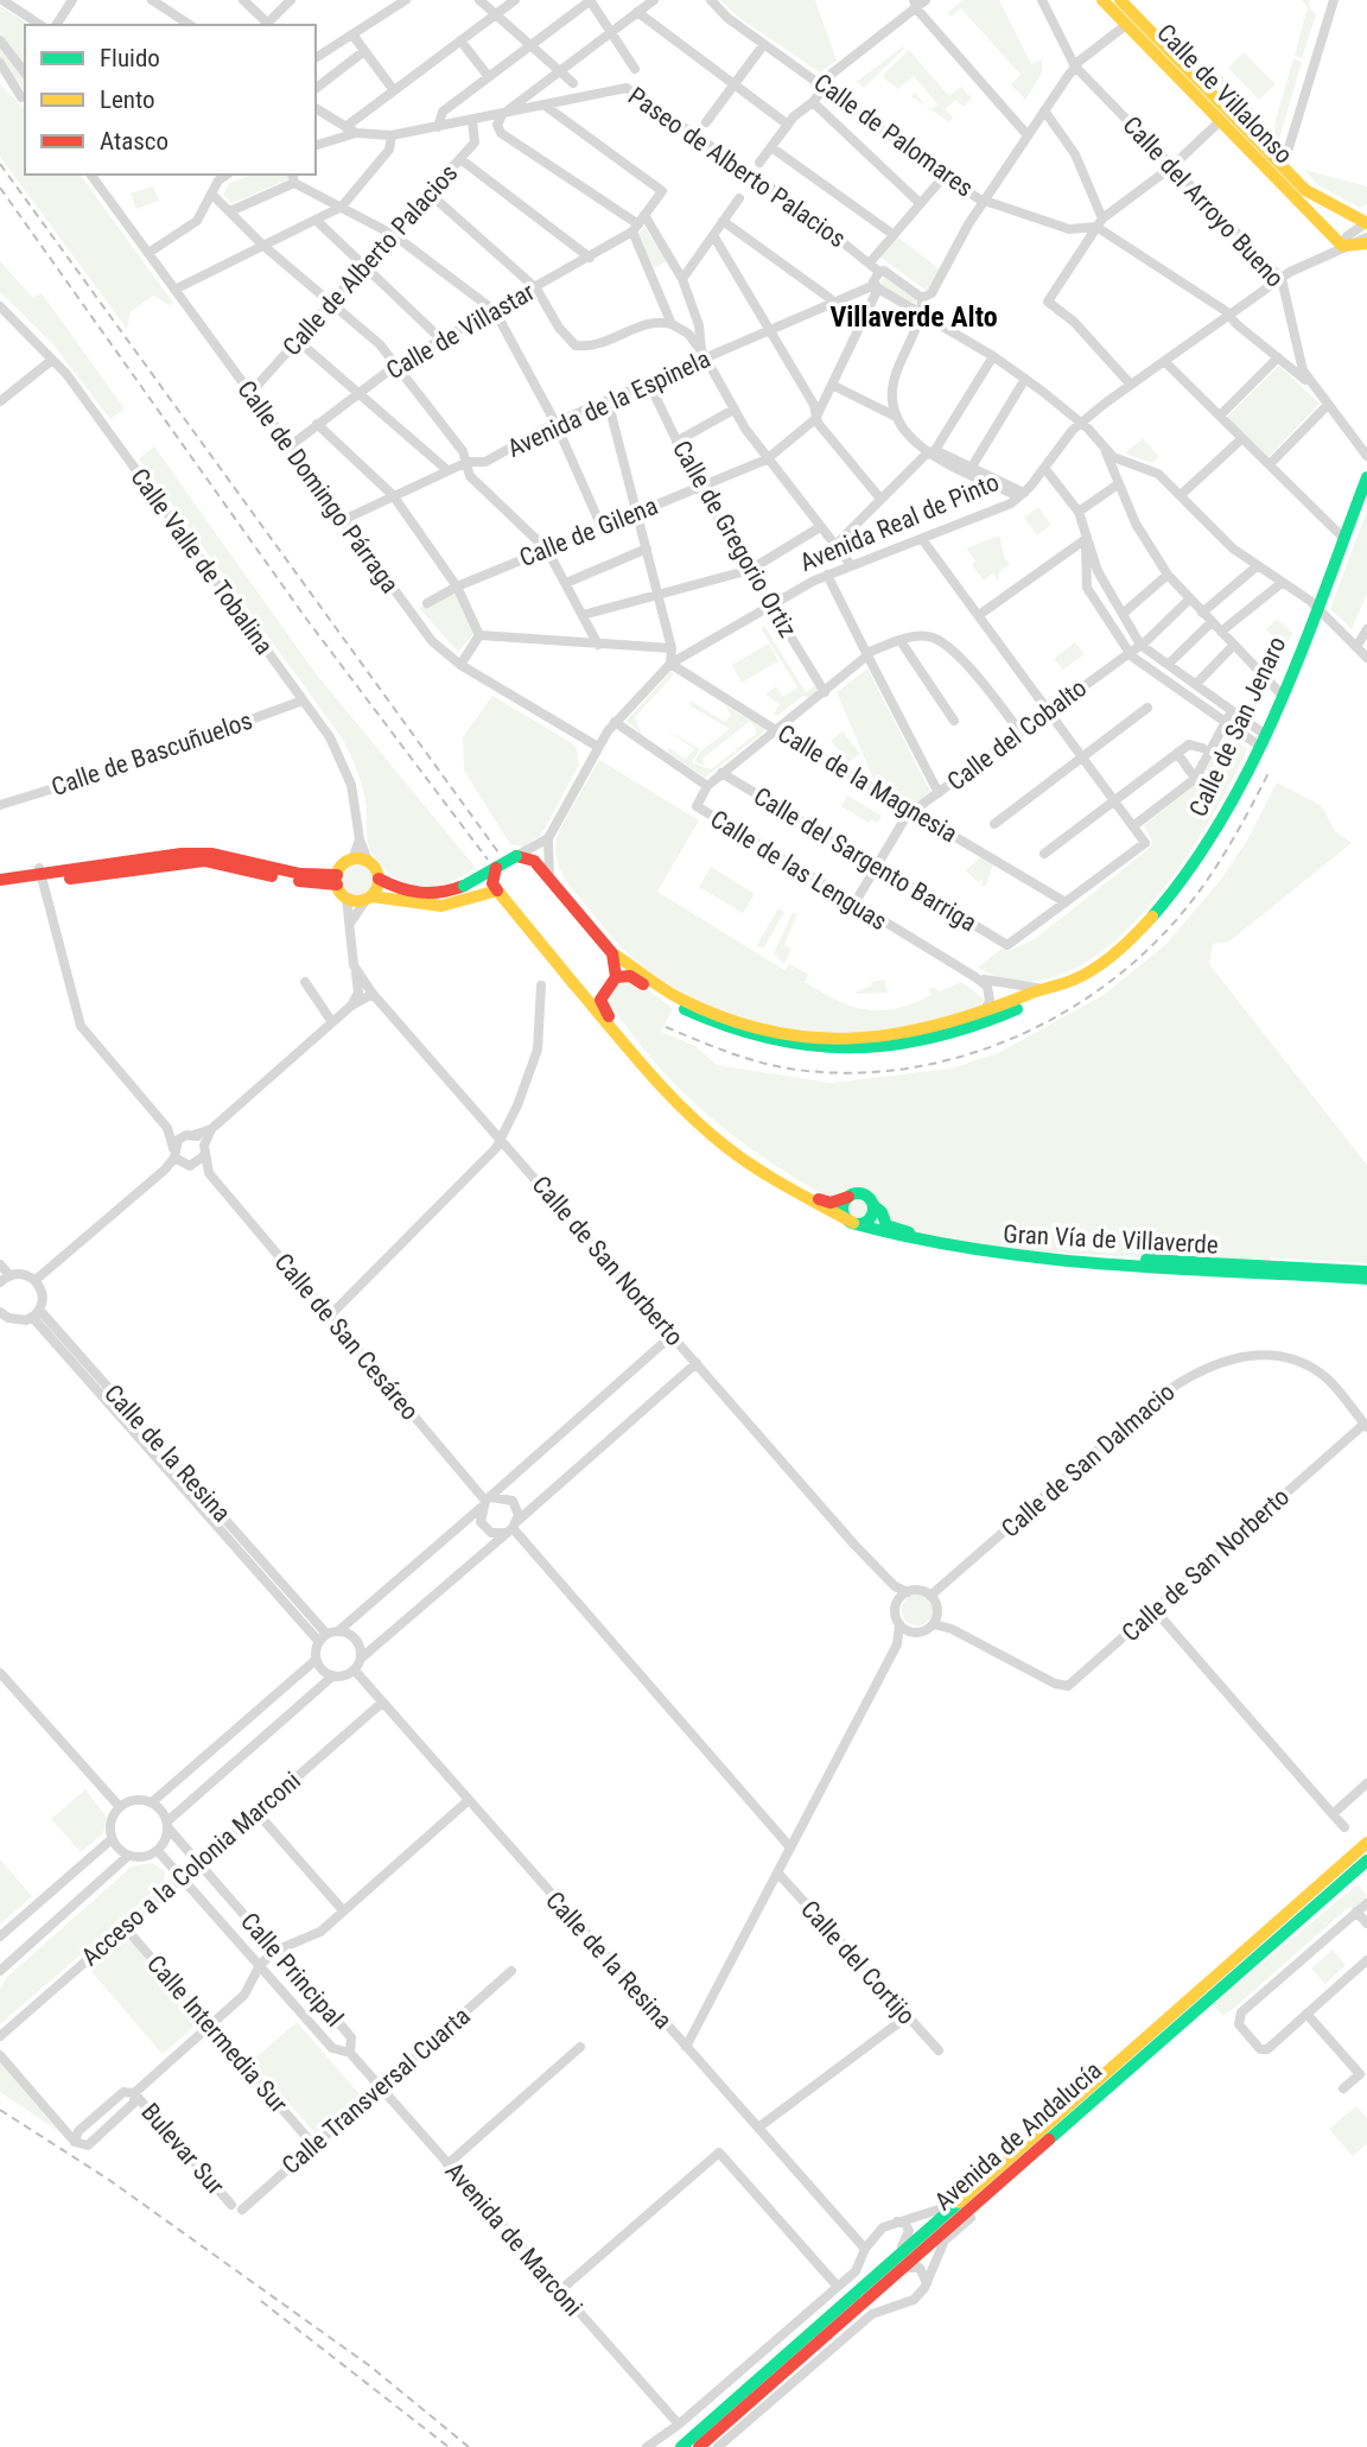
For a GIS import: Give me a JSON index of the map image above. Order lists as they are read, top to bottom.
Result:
{
  "streets": {
    "main road": [
      "Calle de Villalonso",
      "Calle de San Jenaro",
      "Gran Vía de Villaverde",
      "Avenida de Andalucía"
    ],
    "street": [
      "Calle de Palomares",
      "Paseo de Alberto Palacios",
      "Calle del Arroyo Bueno",
      "Calle de Alberto Palacios",
      "Calle de Villastar",
      "Avenida de la Espinela",
      "Calle de Domingo Párraga",
      "Avenida Real de Pinto",
      "Calle de Gilena",
      "Calle de Gregorio Ortiz",
      "Calle Valle de Tobalina",
      "Calle del Cobalto",
      "Calle de Bascuñuelos",
      "Calle de la Magnesia",
      "Calle del Sargento Barriga",
      "Calle de las Lenguas",
      "Calle de San Norberto",
      "Calle de San Cesáreo",
      "Calle de la Resina",
      "Calle de San Dalmacio",
      "Acceso a la Colonia Marconi",
      "Calle del Cortijo",
      "Calle Principal",
      "Calle Intermedia Sur",
      "Calle Transversal Cuarta",
      "Bulevar Sur",
      "Avenida de Marconi"
    ]
  },
  "crossings": [
    ["Calle de Villalonso", "Avenida Real de Pinto"],
    ["Paseo de Alberto Palacios", "Calle de Alberto Palacios"],
    ["Calle del Arroyo Bueno", "Avenida Real de Pinto"],
    ["Calle de Alberto Palacios", "Calle de Domingo Párraga"],
    ["Calle de Villastar", "Calle de Domingo Párraga"],
    ["Avenida de la Espinela", "Calle de Domingo Párraga"],
    ["Avenida de la Espinela", "Calle de Gregorio Ortiz"],
    ["Calle de Domingo Párraga", "Avenida Real de Pinto"],
    ["Avenida Real de Pinto", "Calle de Gregorio Ortiz"],
    ["Avenida Real de Pinto", "Calle de la Magnesia"],
    ["Avenida Real de Pinto", "Calle de las Lenguas"],
    ["Calle de Gilena", "Calle de Gregorio Ortiz"],
    ["Calle Valle de Tobalina", "Calle de Bascuñuelos"],
    ["Calle Valle de Tobalina", "Calle de San Norberto"],
    ["Calle de San Jenaro", "Calle de las Lenguas"],
    ["Calle del Cobalto", "Calle de la Magnesia"],
    ["Calle del Cobalto", "Calle del Sargento Barriga"],
    ["Calle del Cobalto", "Calle de las Lenguas"],
    ["Calle de la Magnesia", "Calle del Sargento Barriga"],
    ["Calle de San Norberto", "Calle de San Dalmacio"],
    ["Calle de la Resina", "Acceso a la Colonia Marconi"],
    ["Calle de la Resina", "Avenida de Andalucía"],
    ["Acceso a la Colonia Marconi", "Calle Principal"],
    ["Acceso a la Colonia Marconi", "Calle Intermedia Sur"],
    ["Calle Principal", "Avenida de Marconi"],
    ["Calle Transversal Cuarta", "Avenida de Marconi"],
    ["Avenida de Andalucía", "Avenida de Marconi"]
  ],
  "districts": ["Villaverde Alto"],
  "legend": ["Fluido", "Lento", "Atasco"]
}
